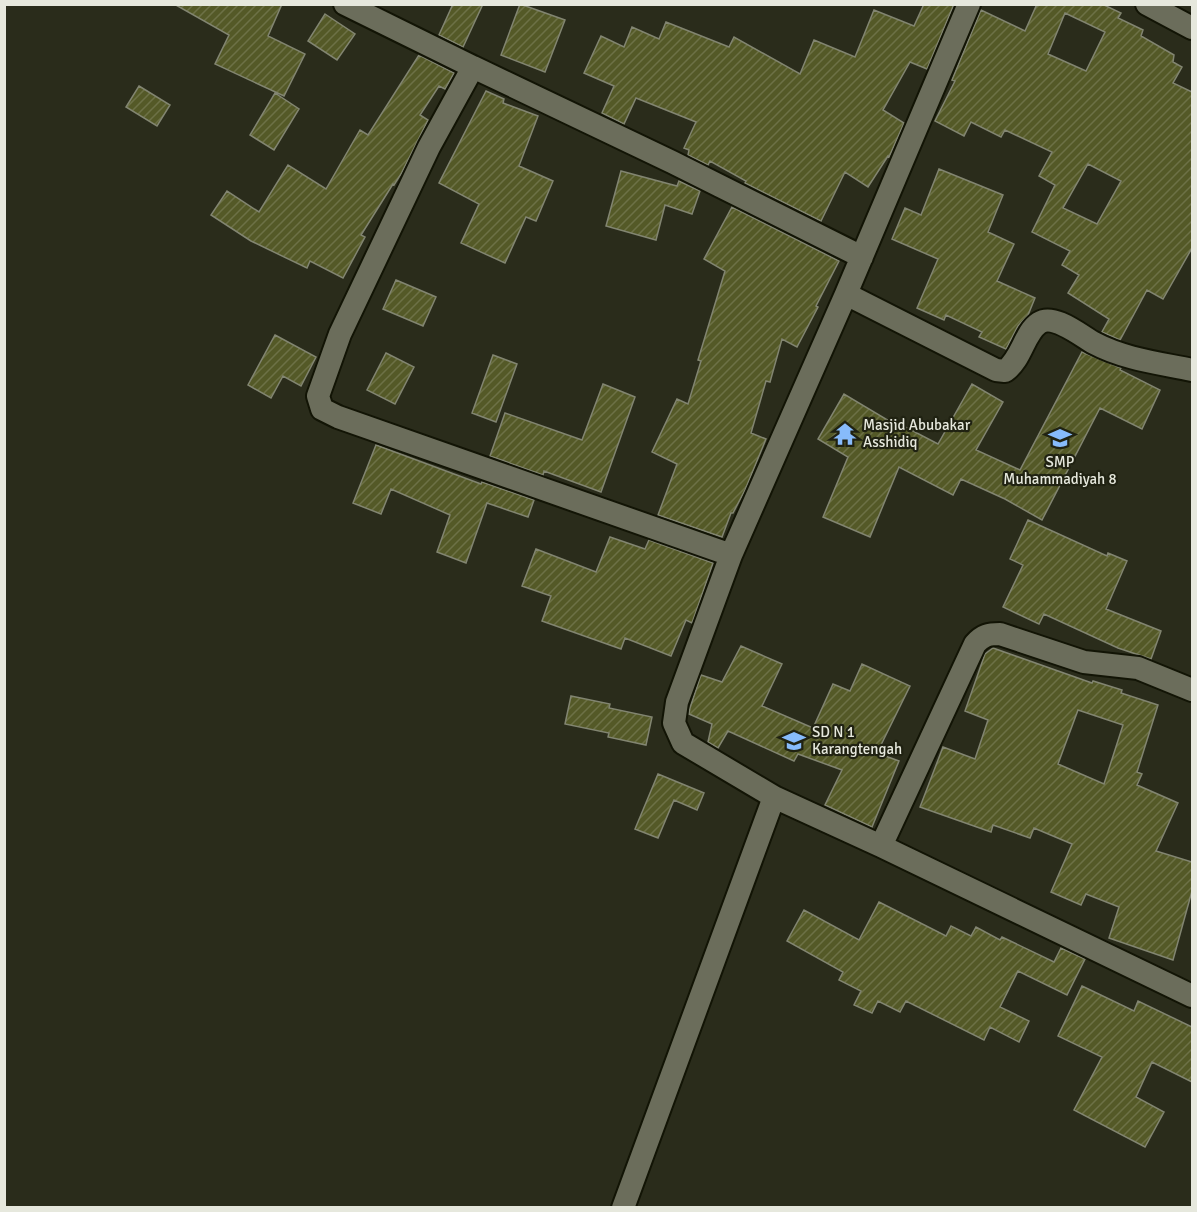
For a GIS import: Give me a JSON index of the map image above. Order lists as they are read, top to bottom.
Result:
{
  "places": {
    "temple": ["Masjid Abubakar Asshidiq"],
    "school or university": ["SMP Muhammadiyah 8", "SD N 1 Karangtengah"]
  }
}
